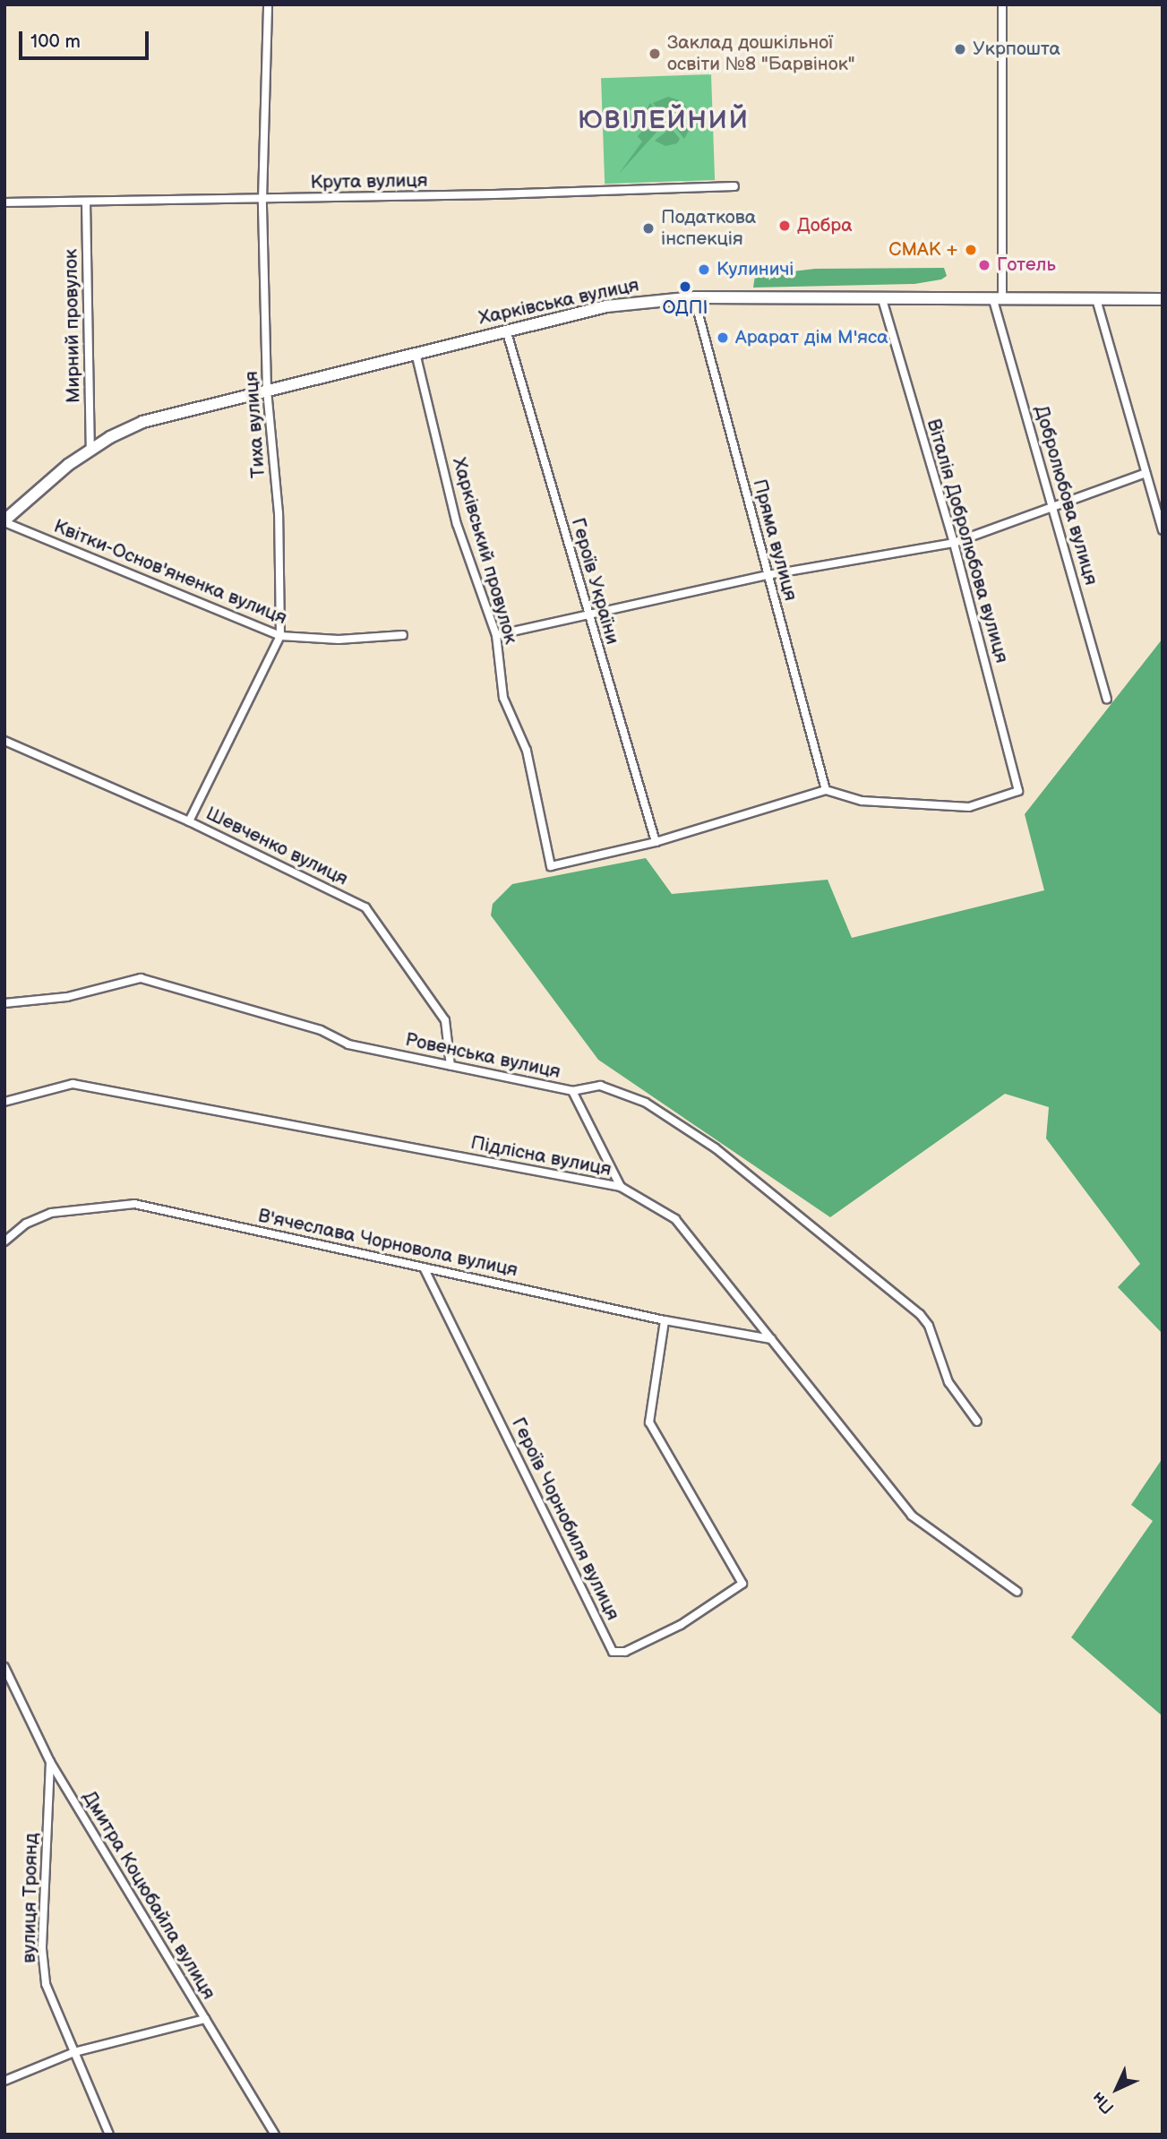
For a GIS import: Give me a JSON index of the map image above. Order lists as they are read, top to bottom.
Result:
{
  "streets": {
    "main road": ["Харківська вулиця"],
    "street": [
      "Крута вулиця",
      "Мирний провулок",
      "Тиха вулиця",
      "Добролюбова вулиця",
      "Пряма вулиця",
      "Віталія Добролюбова вулиця",
      "Харківський провулок",
      "Квітки-Основ'яненка вулиця",
      "Героїв України",
      "Шевченко вулиця",
      "Ровенська вулиця",
      "Підлісна вулиця",
      "В'ячеслава Чорновола вулиця",
      "Героїв Чорнобиля вулиця",
      "Дмитра Коцюбайла вулиця",
      "вулиця Троянд"
    ]
  },
  "crossings": [
    ["Крута вулиця", "Мирний провулок"],
    ["Крута вулиця", "Тиха вулиця"],
    ["Харківська вулиця", "Мирний провулок"],
    ["Харківська вулиця", "Тиха вулиця"],
    ["Харківська вулиця", "Добролюбова вулиця"],
    ["Харківська вулиця", "Пряма вулиця"],
    ["Харківська вулиця", "Віталія Добролюбова вулиця"],
    ["Харківська вулиця", "Харківський провулок"],
    ["Харківська вулиця", "Квітки-Основ'яненка вулиця"],
    ["Харківська вулиця", "Героїв України"],
    ["Тиха вулиця", "Квітки-Основ'яненка вулиця"],
    ["Тиха вулиця", "Шевченко вулиця"],
    ["Пряма вулиця", "Віталія Добролюбова вулиця"],
    ["Харківський провулок", "Героїв України"],
    ["Шевченко вулиця", "Ровенська вулиця"],
    ["Підлісна вулиця", "В'ячеслава Чорновола вулиця"],
    ["В'ячеслава Чорновола вулиця", "Героїв Чорнобиля вулиця"],
    ["Дмитра Коцюбайла вулиця", "вулиця Троянд"]
  ],
  "districts": ["ЮВІЛЕЙНИЙ"],
  "places": [
    "Укрпошта",
    "Заклад дошкільної освіти №8 \"Барвінок\"",
    "Добра",
    "Податкова інспекція",
    "СМАК +",
    "Готель",
    "Кулиничі",
    "ОДПІ",
    "Арарат дім М'яса"
  ],
  "scale_bar": "100 m",
  "north": "bottom left"
}
